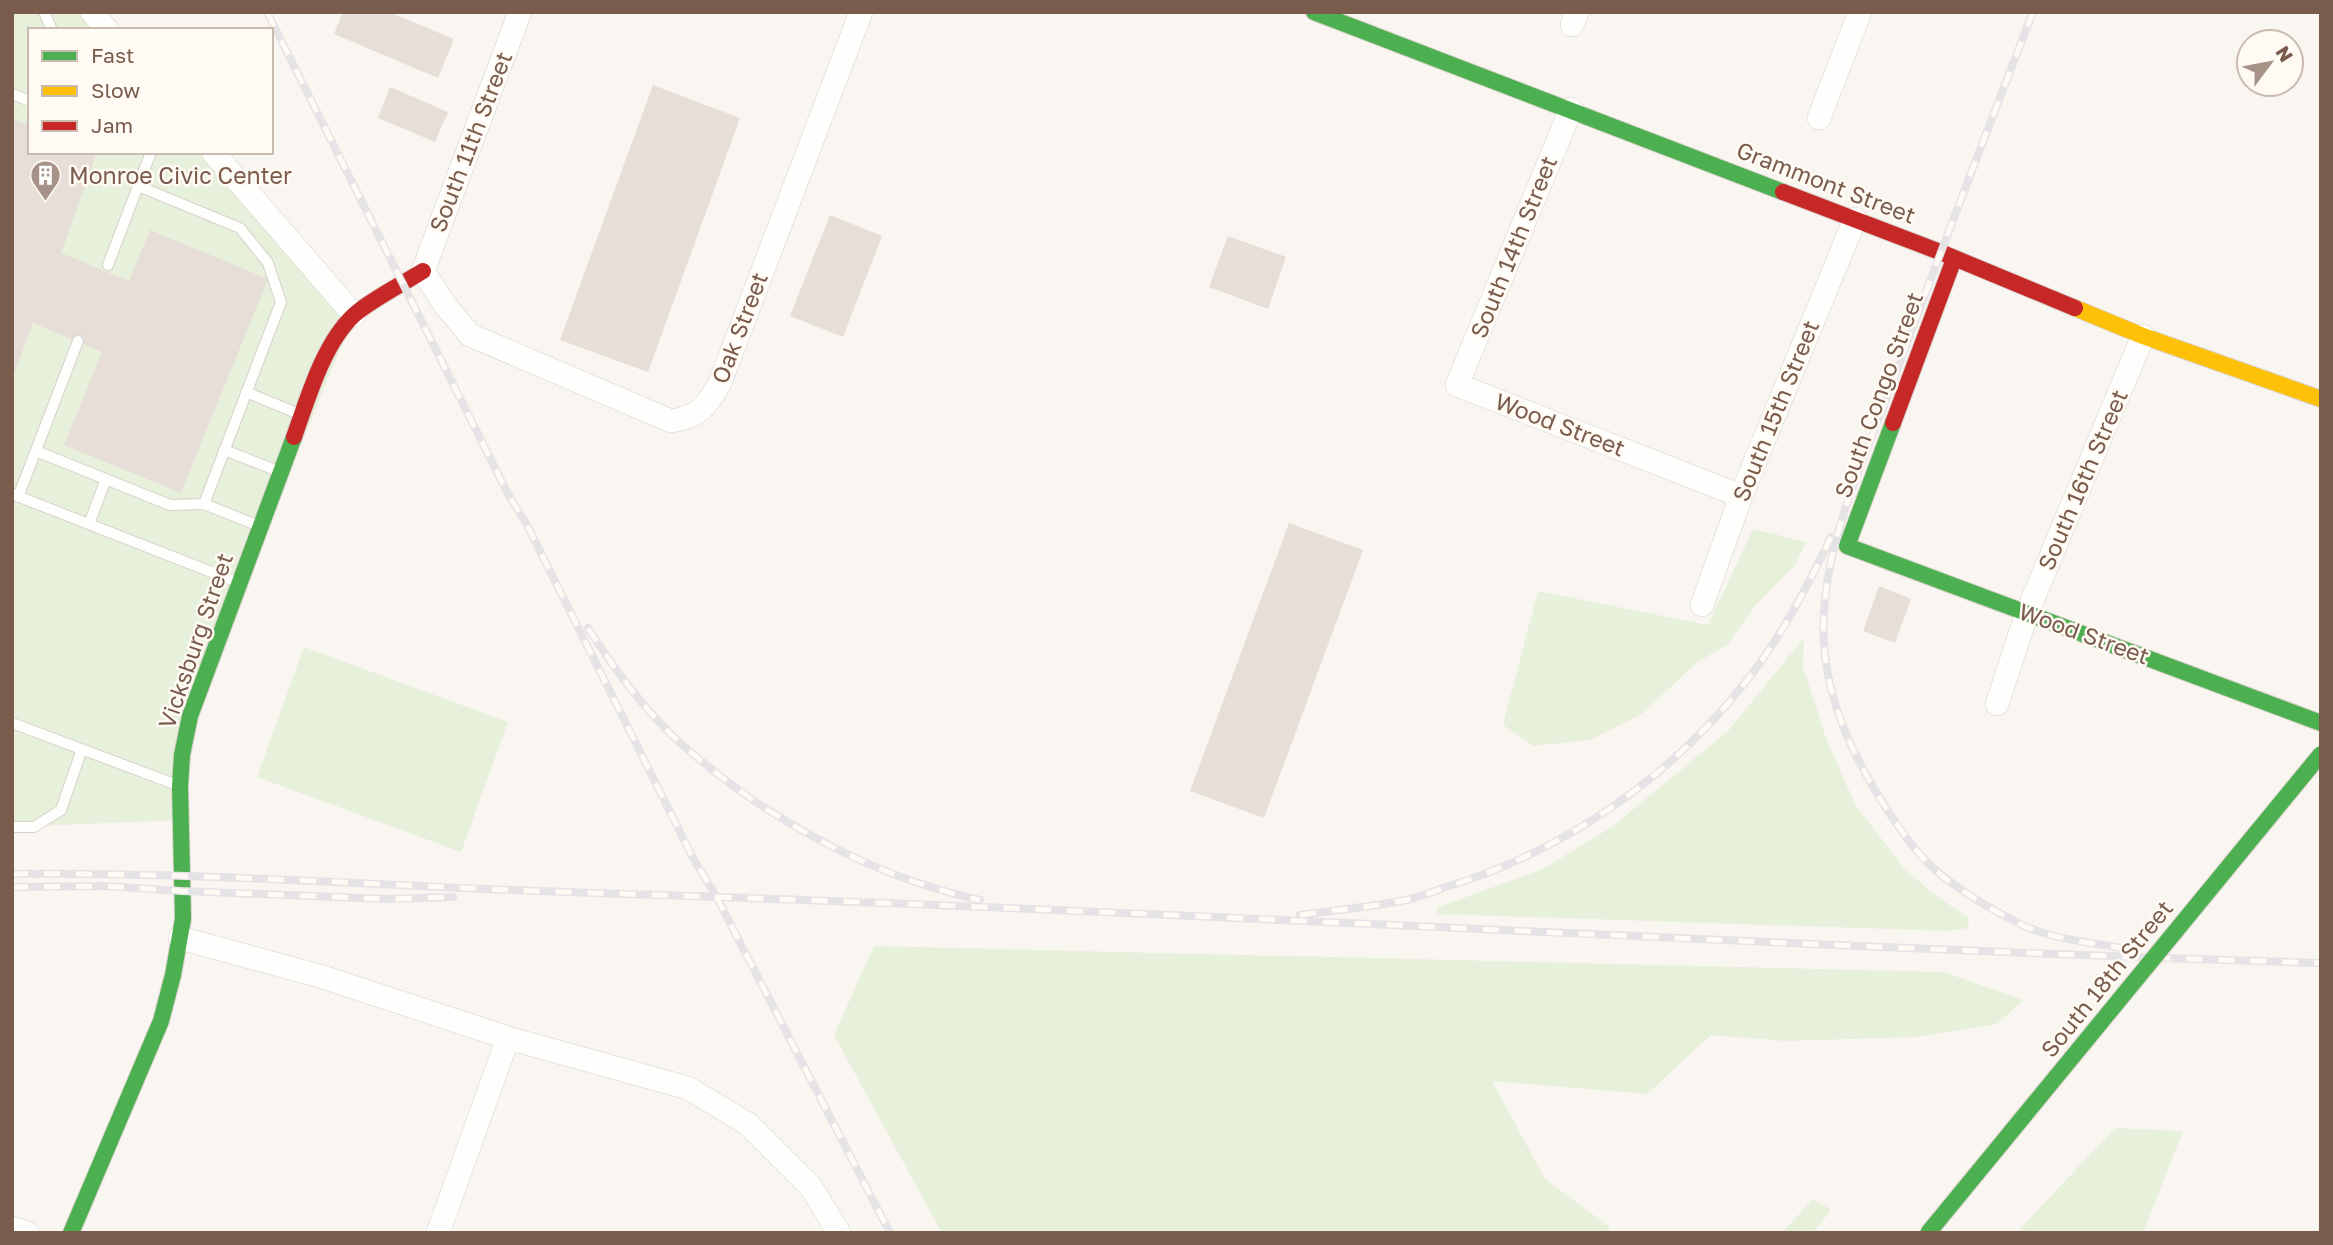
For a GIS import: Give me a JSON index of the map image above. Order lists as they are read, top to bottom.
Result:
{
  "streets": {
    "street": [
      "South 11th Street",
      "Grammont Street",
      "South 14th Street",
      "Oak Street",
      "South Congo Street",
      "South 15th Street",
      "Wood Street",
      "South 16th Street",
      "Vicksburg Street",
      "South 18th Street"
    ]
  },
  "crossings": [
    ["South 11th Street", "Oak Street"],
    ["South 11th Street", "Vicksburg Street"],
    ["Grammont Street", "South 14th Street"],
    ["Grammont Street", "South Congo Street"],
    ["Grammont Street", "South 15th Street"],
    ["Grammont Street", "South 16th Street"],
    ["South 14th Street", "Wood Street"],
    ["Oak Street", "Vicksburg Street"],
    ["South Congo Street", "Wood Street"],
    ["South 15th Street", "Wood Street"],
    ["Wood Street", "South 16th Street"]
  ],
  "places": {
    "building": ["Monroe Civic Center"]
  },
  "legend": ["Fast", "Slow", "Jam"],
  "north": "top right"
}
